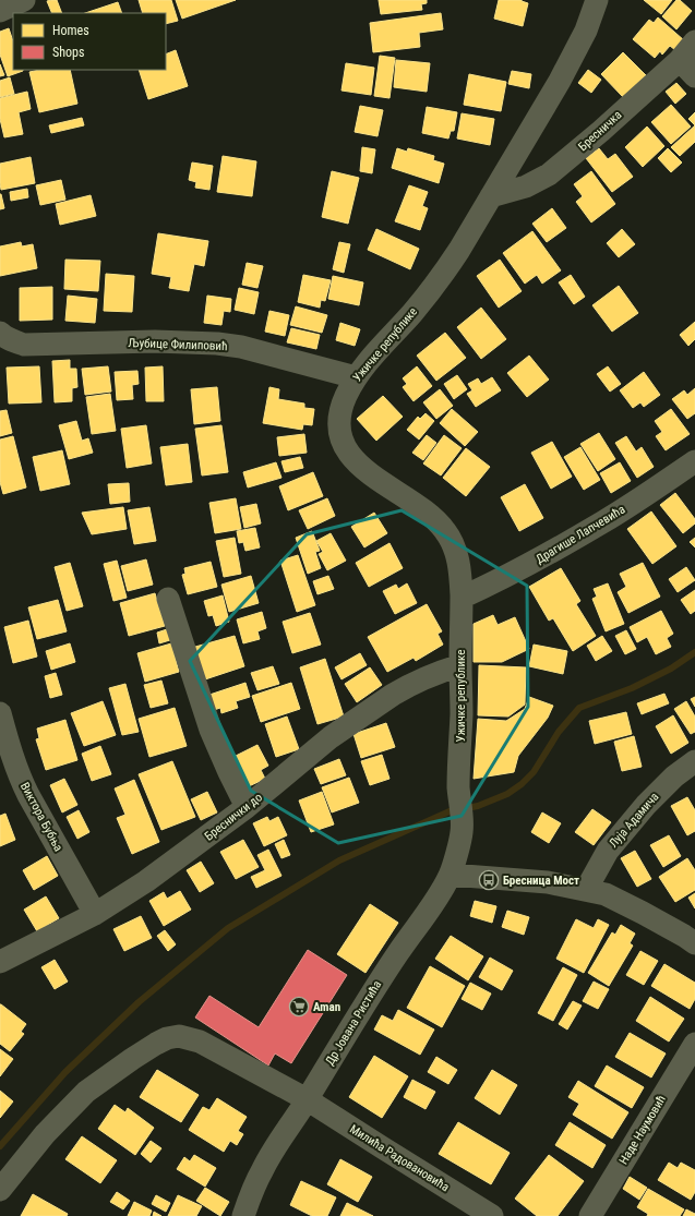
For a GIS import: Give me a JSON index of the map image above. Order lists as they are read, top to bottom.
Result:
{
  "streets": {
    "street": [
      "Бресничка",
      "Љубице Филиповић",
      "Ужичке републике",
      "Драгише Лапчевића",
      "Виктора Бубња",
      "Бреснички до",
      "Луја Адамича",
      "Др Јована Ристића",
      "Наде Наумовић",
      "Милића Радовановића"
    ]
  },
  "crossings": [
    ["Бресничка", "Ужичке републике"],
    ["Љубице Филиповић", "Ужичке републике"],
    ["Ужичке републике", "Драгише Лапчевића"],
    ["Ужичке републике", "Бреснички до"],
    ["Ужичке републике", "Др Јована Ристића"],
    ["Виктора Бубња", "Бреснички до"],
    ["Др Јована Ристића", "Милића Радовановића"]
  ],
  "places": {
    "bus stop": ["Бресница Мост"],
    "supermarket": ["Aman"]
  },
  "legend": ["Homes", "Shops"]
}
